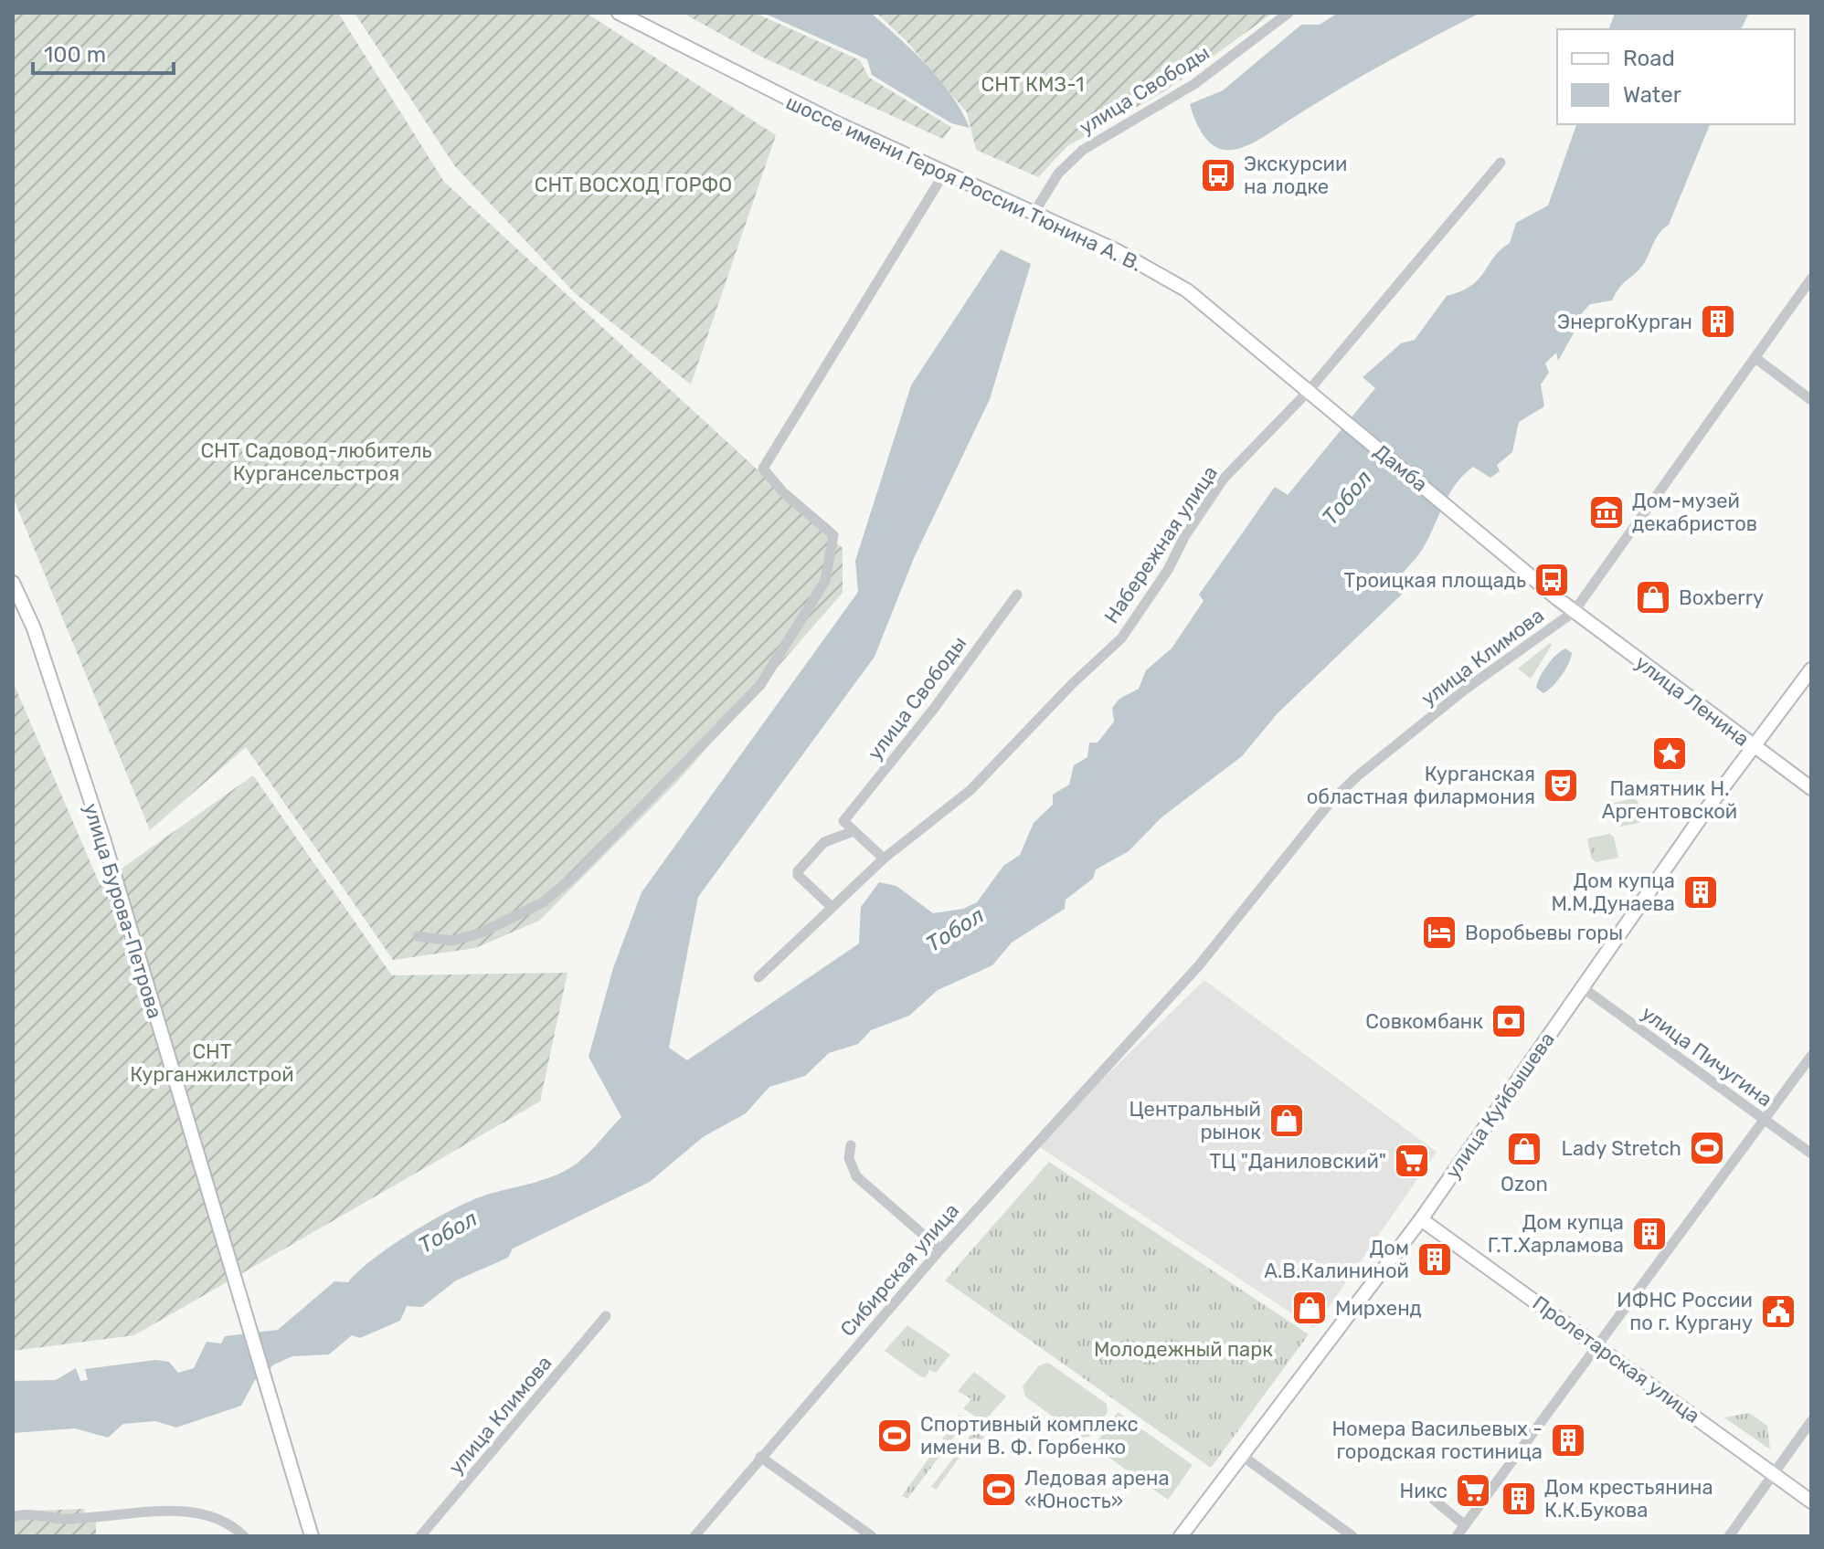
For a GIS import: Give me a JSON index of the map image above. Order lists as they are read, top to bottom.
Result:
{
  "streets": {
    "main road": [
      "шоссе имени Героя России Тюнина А. В.",
      "Дамба",
      "улица Ленина",
      "улица Бурова-Петрова",
      "улица Куйбышева",
      "Пролетарская улица"
    ],
    "street": [
      "улица Свободы",
      "Набережная улица",
      "улица Климова",
      "улица Пичугина",
      "Сибирская улица"
    ]
  },
  "crossings": [
    ["улица Свободы", "шоссе имени Героя России Тюнина А. В."],
    ["шоссе имени Героя России Тюнина А. В.", "Дамба"],
    ["шоссе имени Героя России Тюнина А. В.", "Набережная улица"],
    ["Дамба", "Набережная улица"],
    ["Дамба", "улица Климова"],
    ["Дамба", "улица Ленина"],
    ["улица Климова", "улица Ленина"],
    ["улица Климова", "Сибирская улица"],
    ["улица Ленина", "улица Куйбышева"],
    ["улица Пичугина", "улица Куйбышева"],
    ["улица Куйбышева", "Пролетарская улица"]
  ],
  "water": ["Тобол"],
  "parks": [
    "СНТ КМЗ-1",
    "СНТ ВОСХОД ГОРФО",
    "СНТ Садовод-любитель Кургансельстроя",
    "СНТ Курганжилстрой",
    "Молодежный парк"
  ],
  "places": {
    "bus stop": ["Экскурсии на лодке", "Троицкая площадь"],
    "building": [
      "ЭнергоКурган",
      "Дом купца М.М.Дунаева",
      "Дом купца Г.Т.Харламова",
      "Дом А.В.Калининой",
      "Номера Васильевых - городская гостиница",
      "Дом крестьянина К.К.Букова"
    ],
    "museum": ["Дом-музей декабристов"],
    "shop": [
      "Boxberry",
      "Центральный рынок",
      "Ozon",
      "Мирхенд"
    ],
    "place": ["Памятник Н. Аргентовской"],
    "theatre": ["Курганская областная филармония"],
    "hotel": ["Воробьевы горы"],
    "bank": ["Совкомбанк"],
    "sports": ["Lady Stretch", "Спортивный комплекс имени В. Ф. Горбенко", "Ледовая арена «Юность»"],
    "supermarket": ["ТЦ \"Даниловский\"", "Никс"],
    "public building": ["ИФНС России по г. Кургану"]
  },
  "legend": ["Road", "Water"],
  "scale_bar": "100 m"
}
